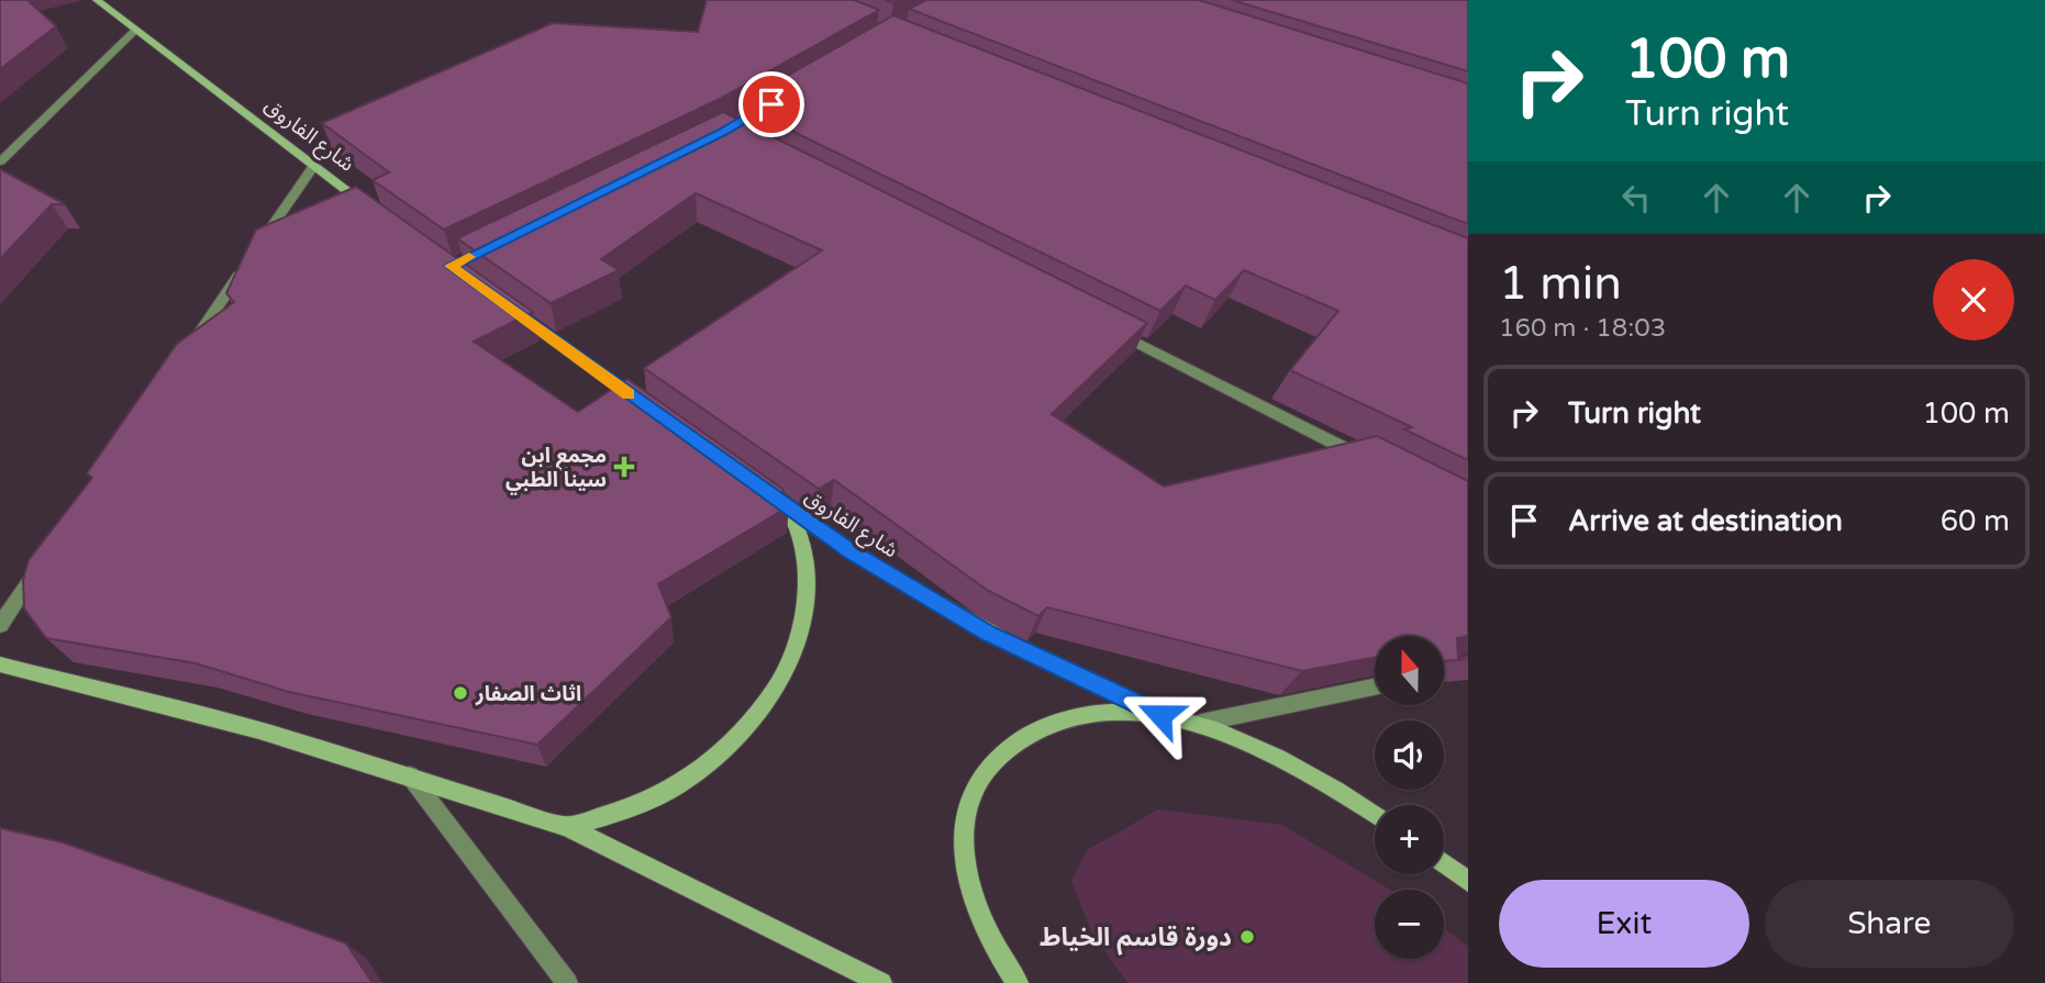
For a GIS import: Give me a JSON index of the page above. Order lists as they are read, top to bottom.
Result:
{
  "streets": {
    "main road": ["شارع الفاروق"]
  },
  "places": {
    "health": ["مجمع ابن سينا الطبي"],
    "other": ["اثاث الصفار", "دورة قاسم الخياط"]
  },
  "north": "top",
  "page": {
    "turn": ["100 m", "Turn right"],
    "heading": ["1 min", "160 m · 18:03"],
    "list": [
      {
        "name": "Turn right",
        "value": "100 m"
      },
      {
        "name": "Arrive at destination",
        "value": "60 m"
      }
    ],
    "map_buttons": ["+", "−"],
    "buttons": ["Exit", "Share"]
  }
}
